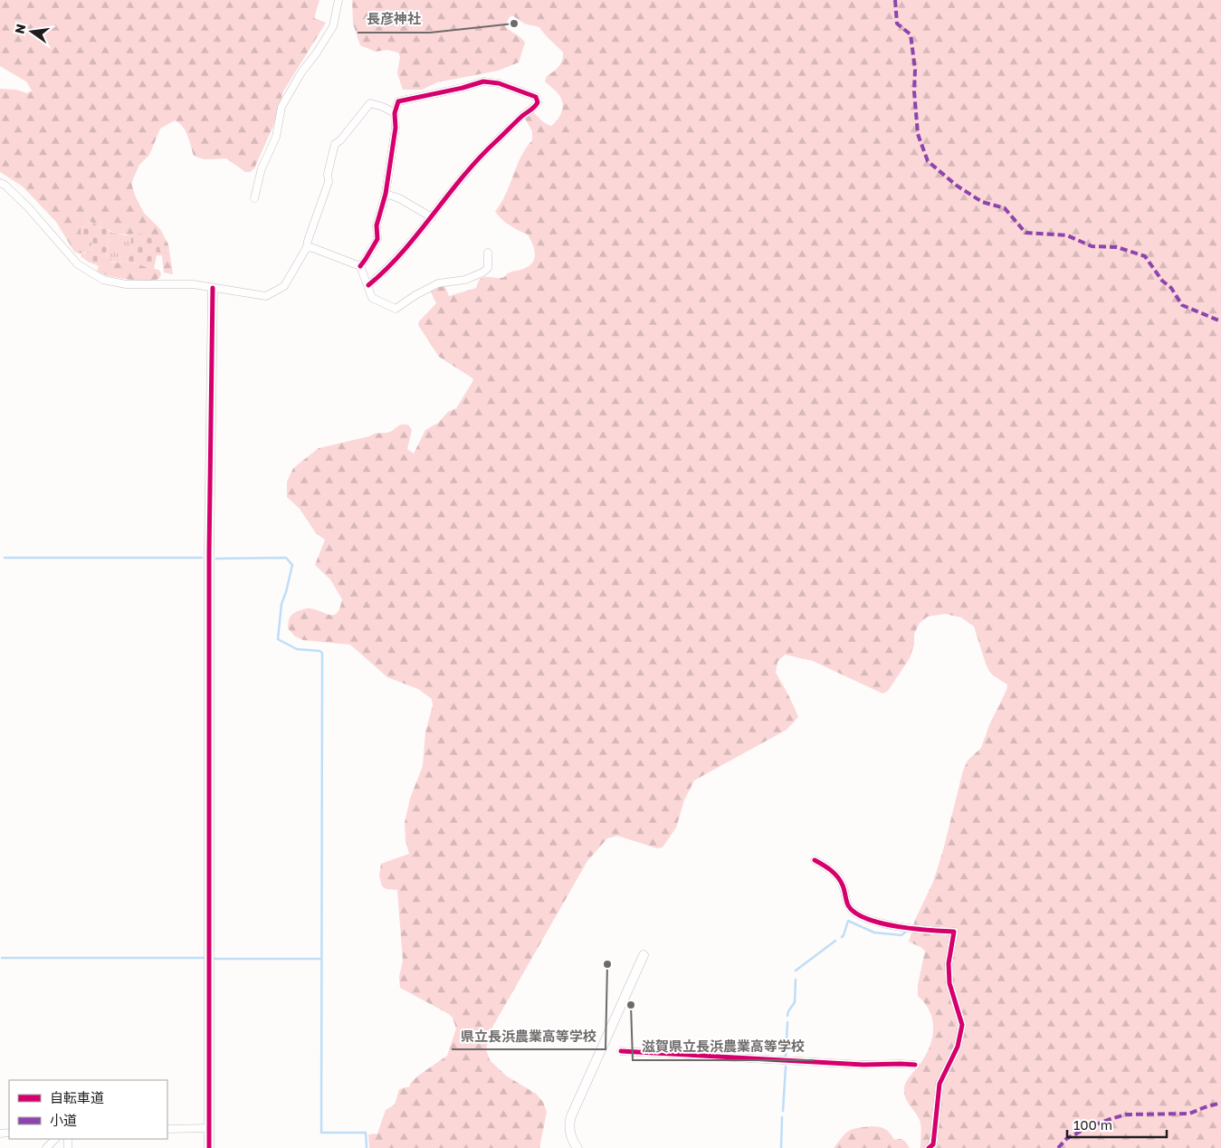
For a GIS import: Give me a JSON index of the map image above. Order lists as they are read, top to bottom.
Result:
{
  "places": ["長彦神社", "県立長浜農業高等学校", "滋賀県立長浜農業高等学校"],
  "legend": ["自転車道", "小道"],
  "scale_bar": "100 m",
  "north": "left"
}
